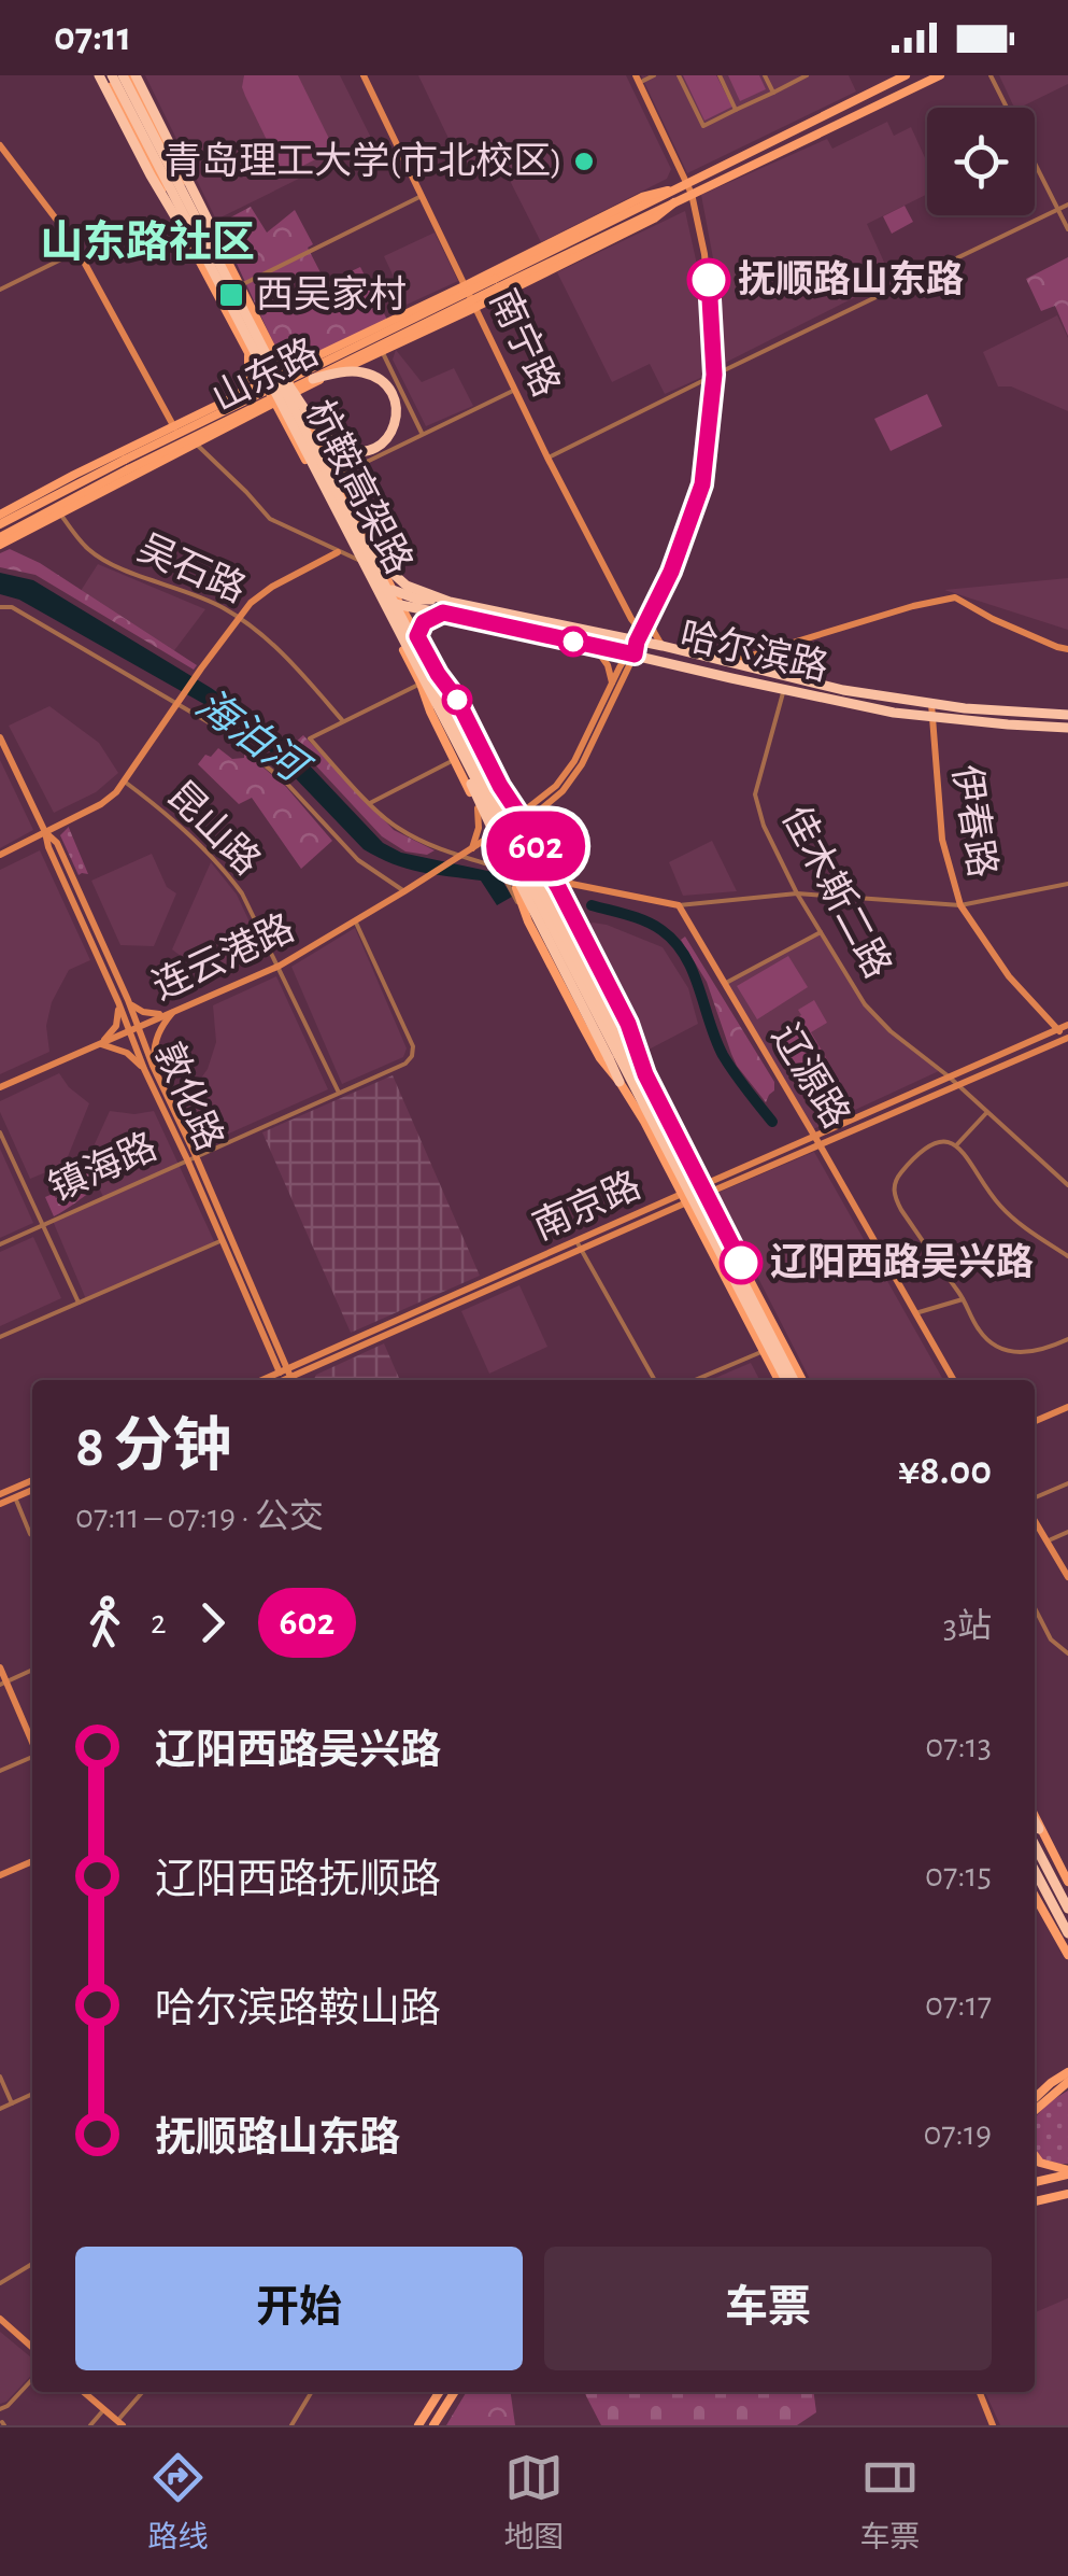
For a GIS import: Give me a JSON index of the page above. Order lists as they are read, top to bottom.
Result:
{
  "streets": {
    "highway": ["杭鞍高架路", "哈尔滨路"],
    "main road": [
      "南宁路",
      "山东路",
      "伊春路",
      "连云港路",
      "辽源路",
      "敦化路",
      "南京路"
    ],
    "street": [
      "吴石路",
      "昆山路",
      "佳木斯二路",
      "镇海路"
    ]
  },
  "crossings": [
    ["南宁路", "山东路"],
    ["南宁路", "哈尔滨路"],
    ["山东路", "吴石路"],
    ["哈尔滨路", "伊春路"],
    ["哈尔滨路", "佳木斯二路"],
    ["伊春路", "南京路"],
    ["昆山路", "连云港路"],
    ["昆山路", "镇海路"],
    ["佳木斯二路", "南京路"],
    ["连云港路", "敦化路"],
    ["连云港路", "镇海路"],
    ["辽源路", "南京路"],
    ["敦化路", "镇海路"],
    ["敦化路", "南京路"]
  ],
  "districts": ["山东路社区"],
  "water": ["海泊河"],
  "places": {
    "other": ["青岛理工大学(市北校区)", "抚顺路山东路", "辽阳西路吴兴路"],
    "transit": ["西吴家村"]
  },
  "lines": ["bus line 602"],
  "page": {
    "status": "07:11",
    "on_map": "602",
    "heading": ["8 分钟", "07:11 – 07:19 · 公交", "¥8.00"],
    "legs": ["2", "602", "3站"],
    "list": [
      {
        "name": "辽阳西路吴兴路",
        "value": "07:13"
      },
      {
        "name": "辽阳西路抚顺路",
        "value": "07:15"
      },
      {
        "name": "哈尔滨路鞍山路",
        "value": "07:17"
      },
      {
        "name": "抚顺路山东路",
        "value": "07:19"
      }
    ],
    "buttons": ["开始", "车票"],
    "tabs": ["路线", "地图", "车票"]
  }
}
